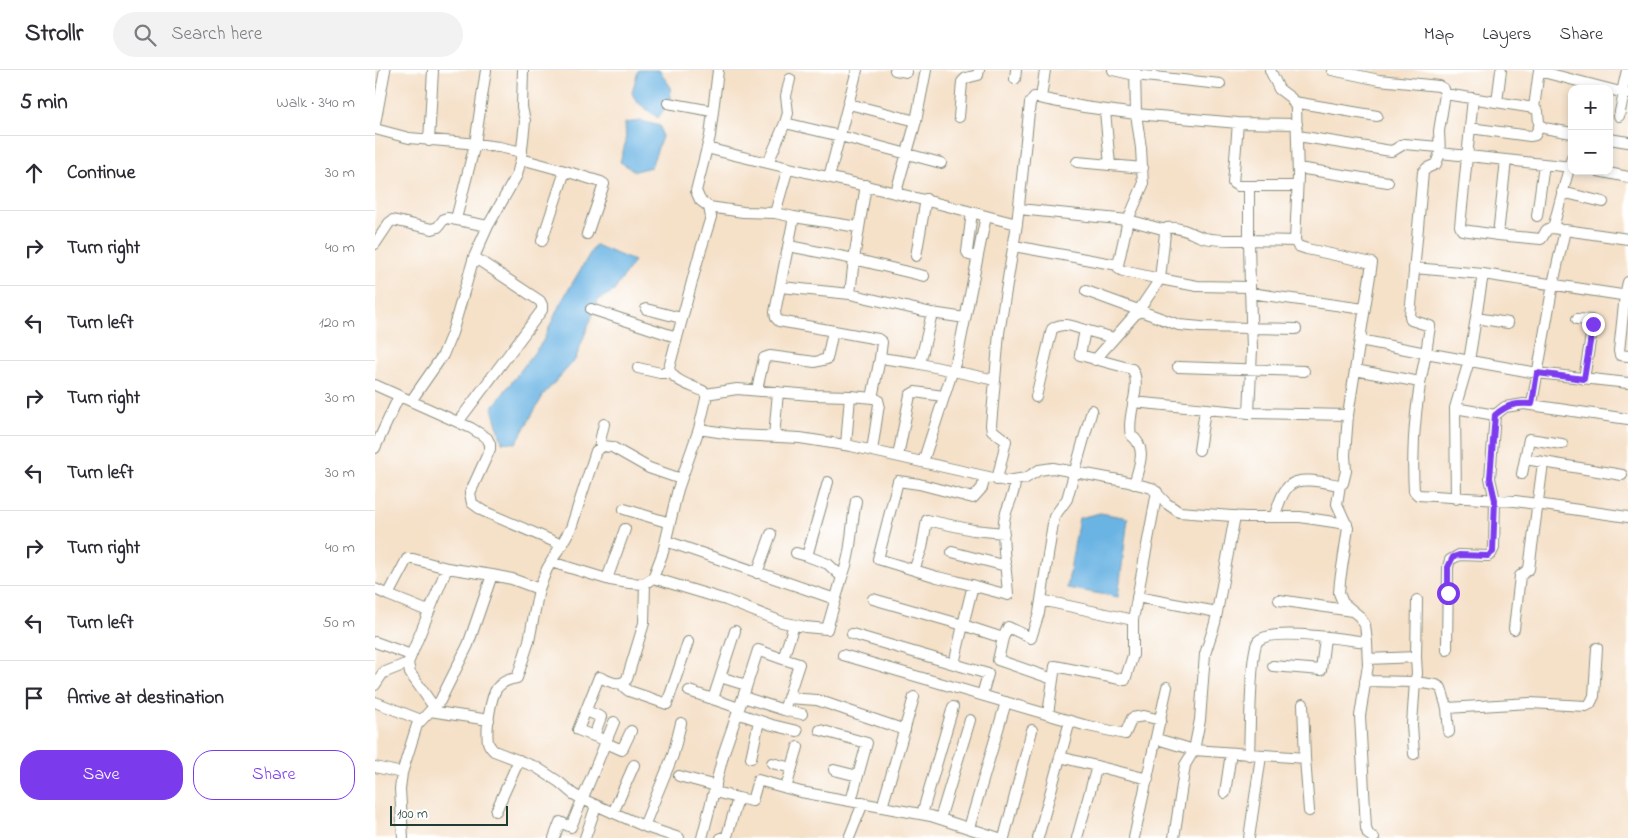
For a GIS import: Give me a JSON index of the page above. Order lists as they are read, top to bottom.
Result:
{
  "scale_bar": "100 m",
  "page": {
    "header": "Strollr",
    "search": "Search here",
    "nav": ["Map", "Layers", "Share"],
    "heading": ["5 min", "Walk · 340 m"],
    "map_buttons": ["+", "−"],
    "list": [
      ["Continue", "30 m"],
      ["Turn right", "40 m"],
      ["Turn left", "120 m"],
      ["Turn right", "30 m"],
      ["Turn left", "30 m"],
      ["Turn right", "40 m"],
      ["Turn left", "50 m"],
      "Arrive at destination"
    ],
    "buttons": ["Save", "Share"],
    "scale": "100 m"
  }
}
